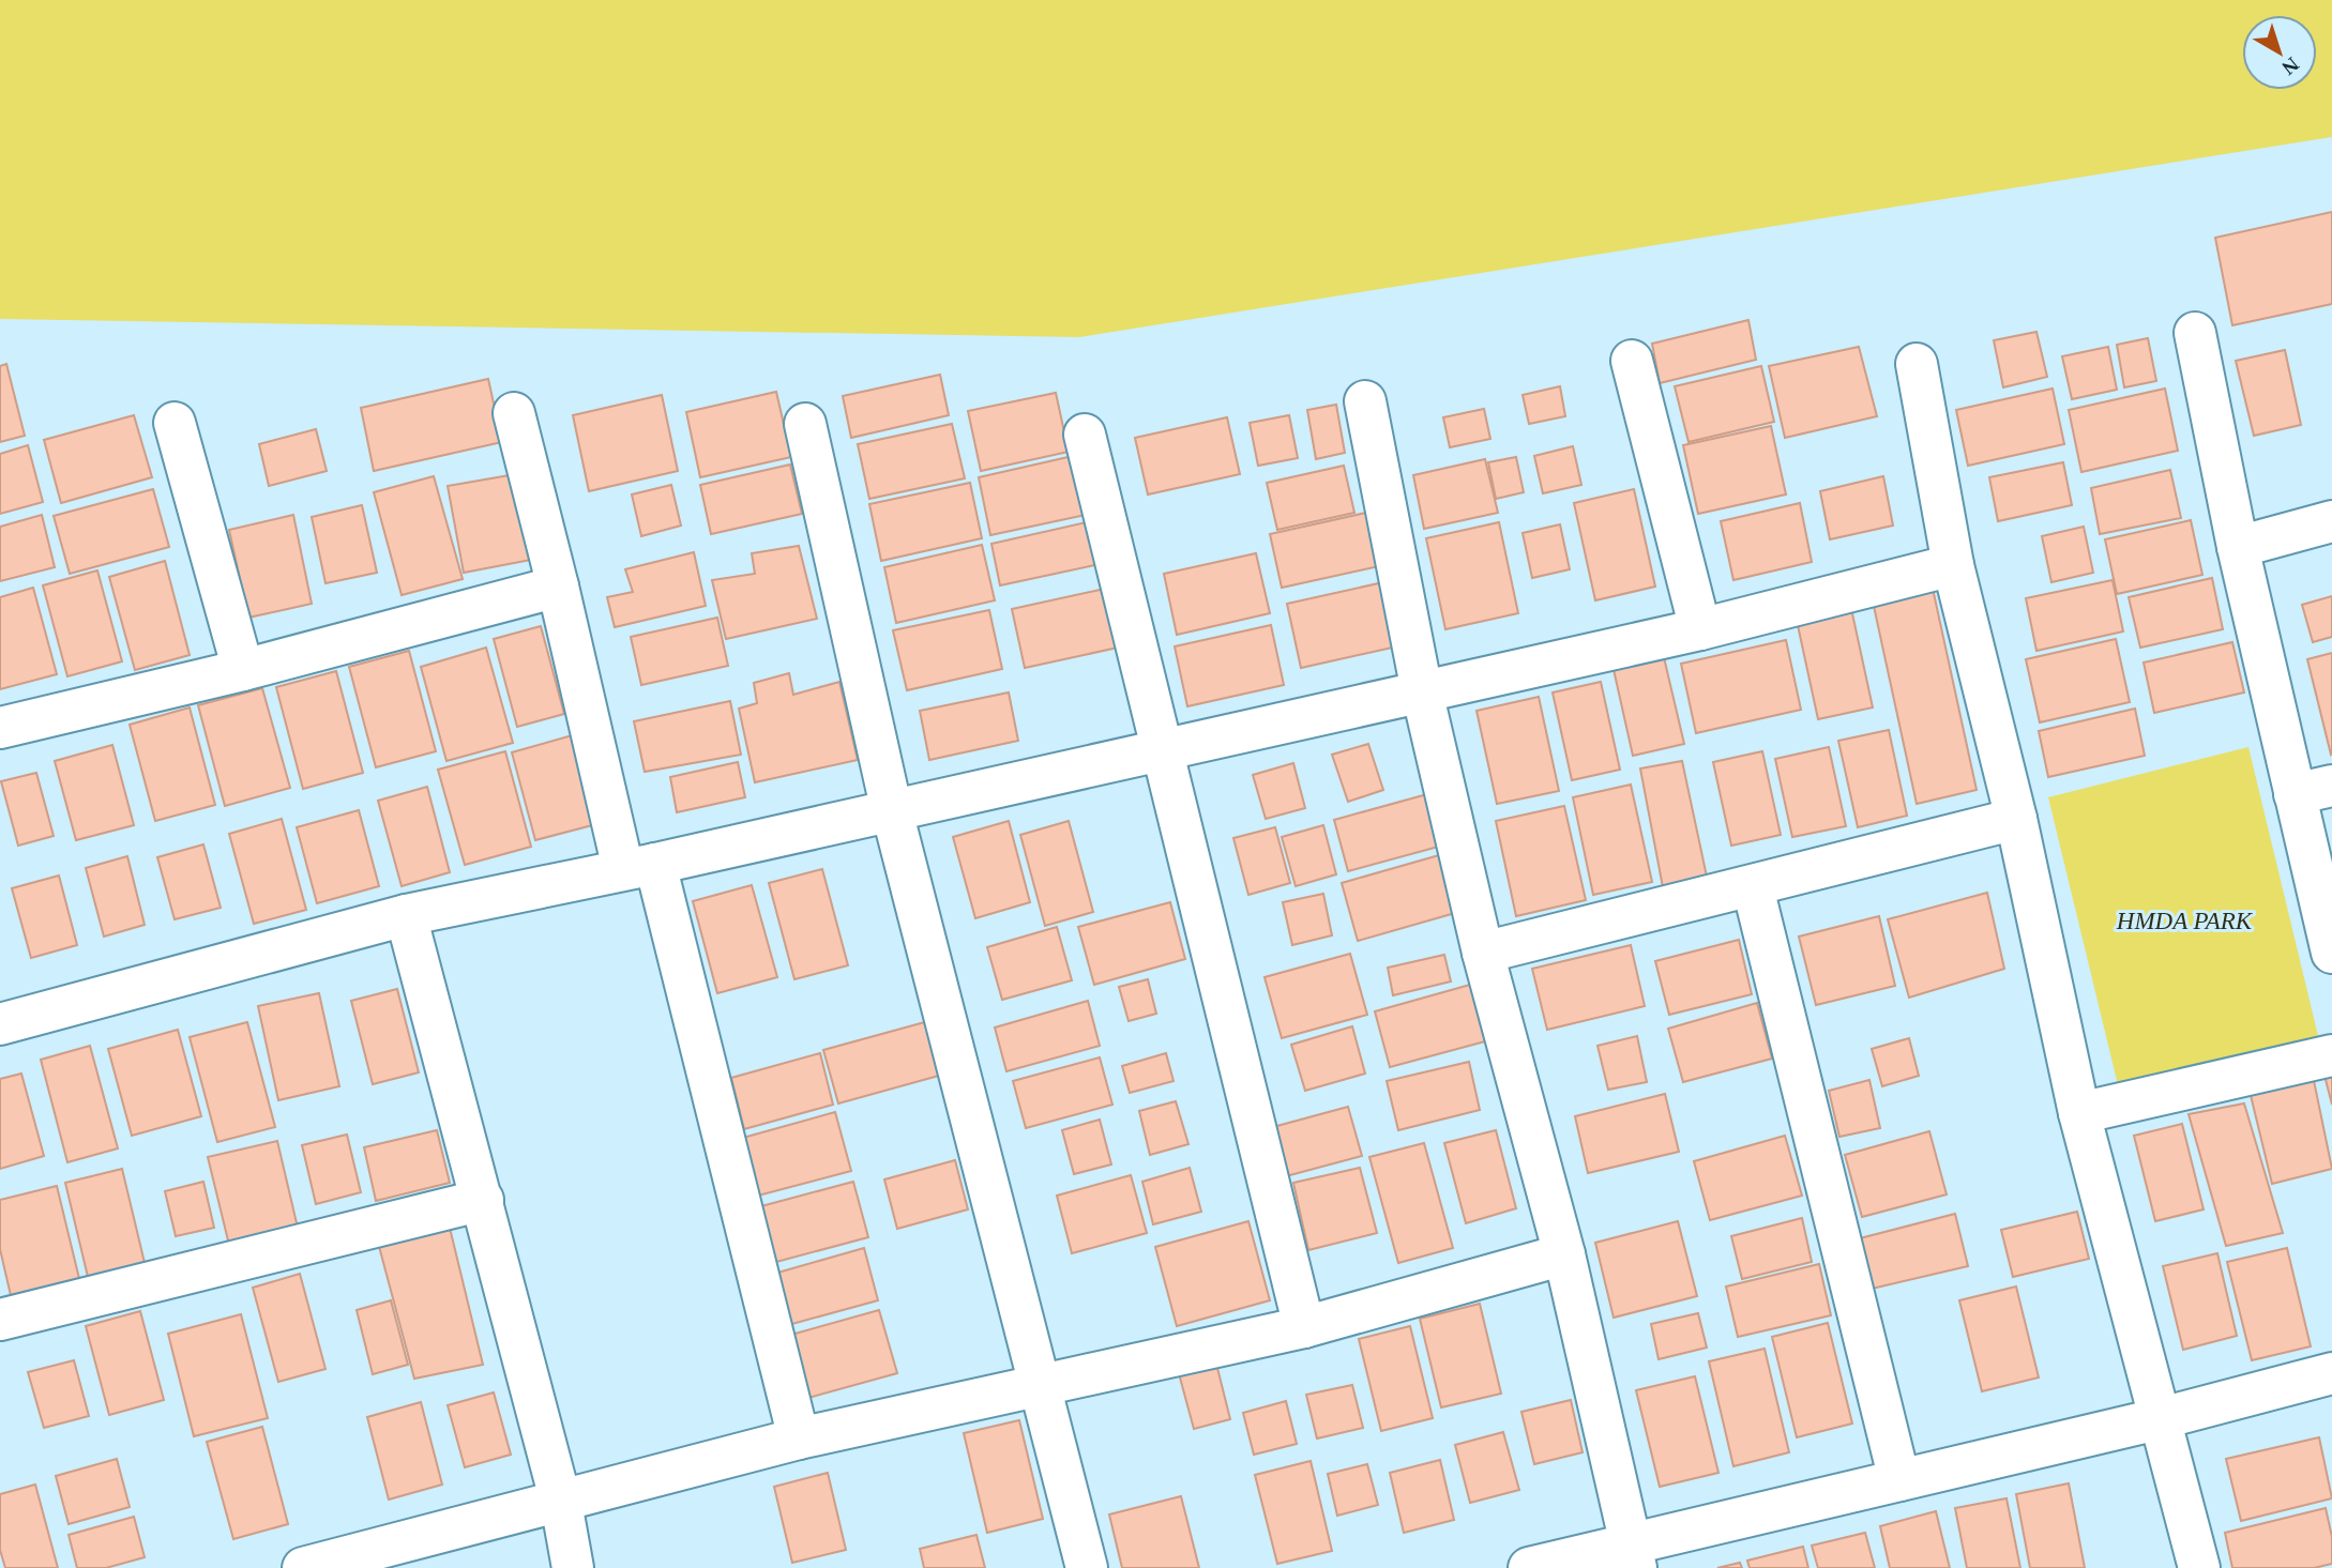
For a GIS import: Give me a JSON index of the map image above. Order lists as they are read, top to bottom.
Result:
{
  "parks": ["HMDA PARK"],
  "north": "bottom right"
}
